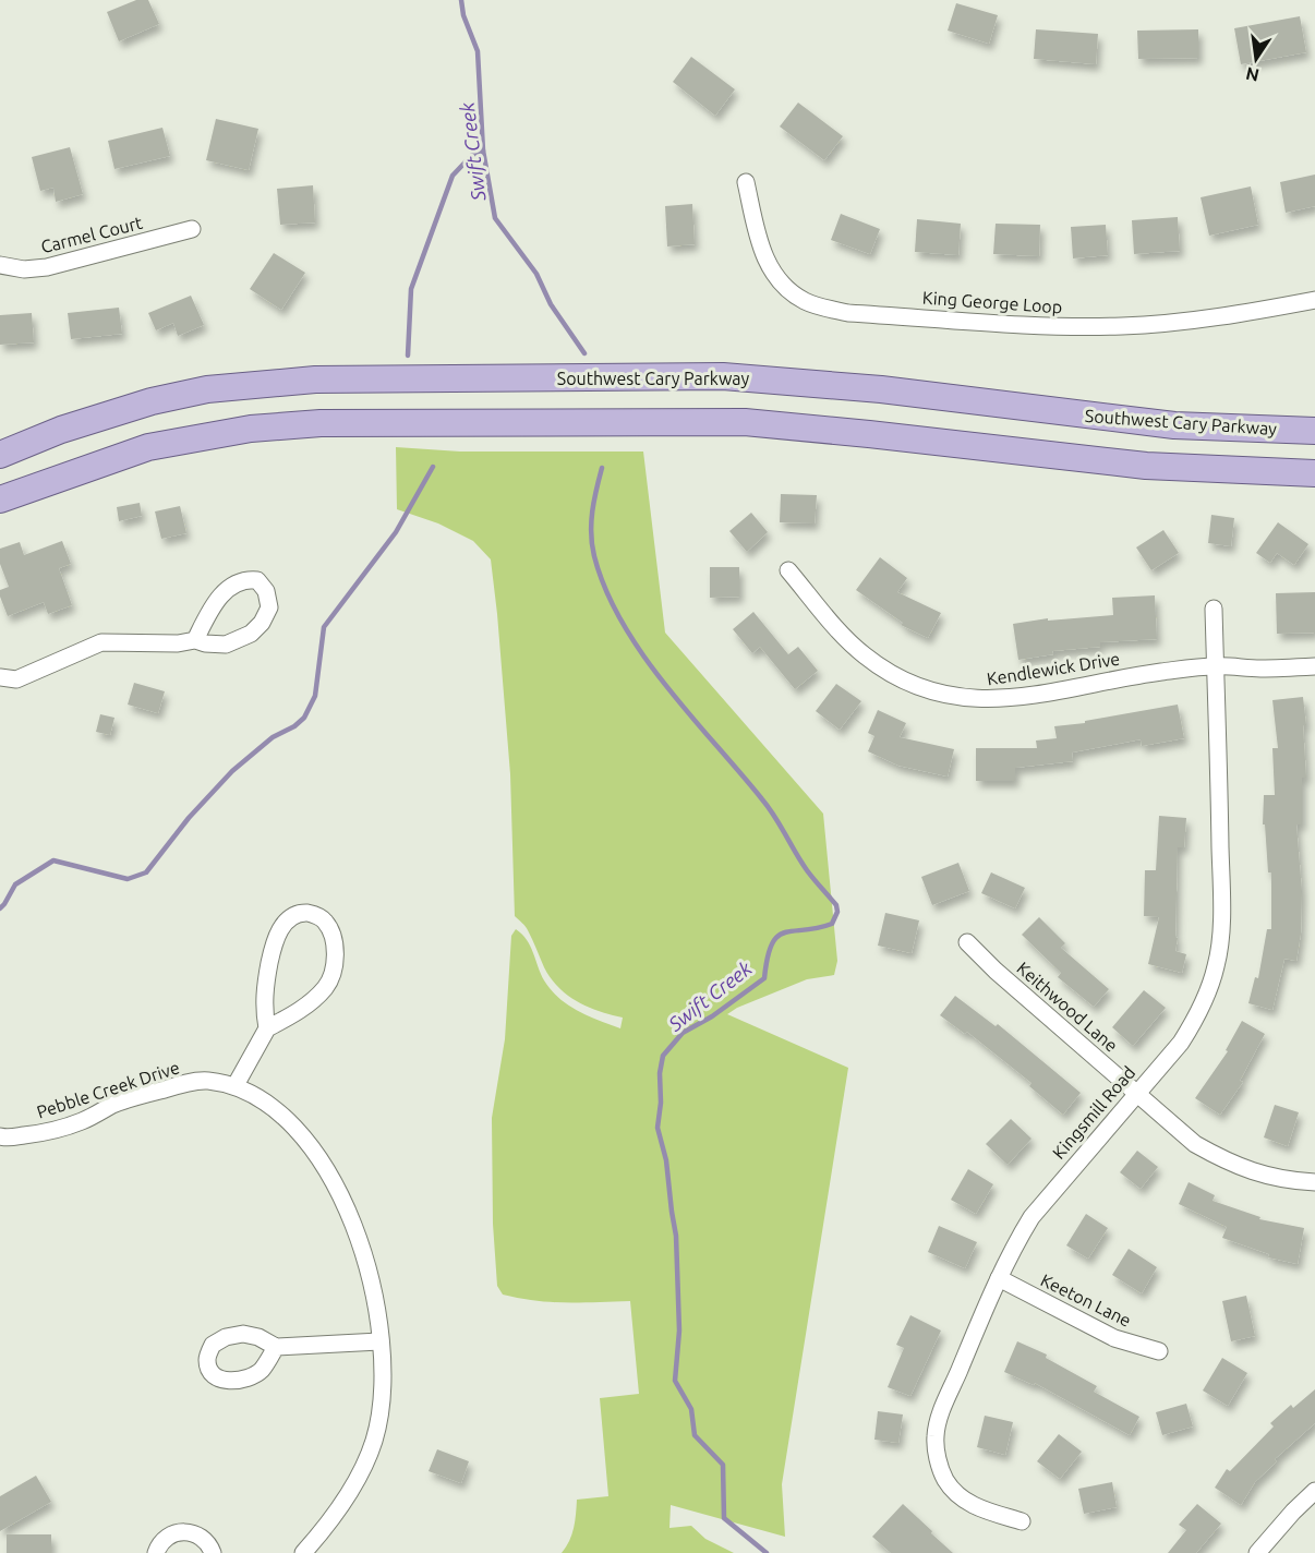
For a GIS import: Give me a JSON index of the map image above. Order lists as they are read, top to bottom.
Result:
{
  "streets": {
    "main road": ["Southwest Cary Parkway"],
    "street": [
      "Carmel Court",
      "King George Loop",
      "Kendlewick Drive",
      "Keithwood Lane",
      "Pebble Creek Drive",
      "Kingsmill Road",
      "Keeton Lane"
    ]
  },
  "crossings": [
    ["Kendlewick Drive", "Kingsmill Road"],
    ["Keithwood Lane", "Kingsmill Road"],
    ["Kingsmill Road", "Keeton Lane"]
  ],
  "water": ["Swift Creek"],
  "north": "bottom"
}
